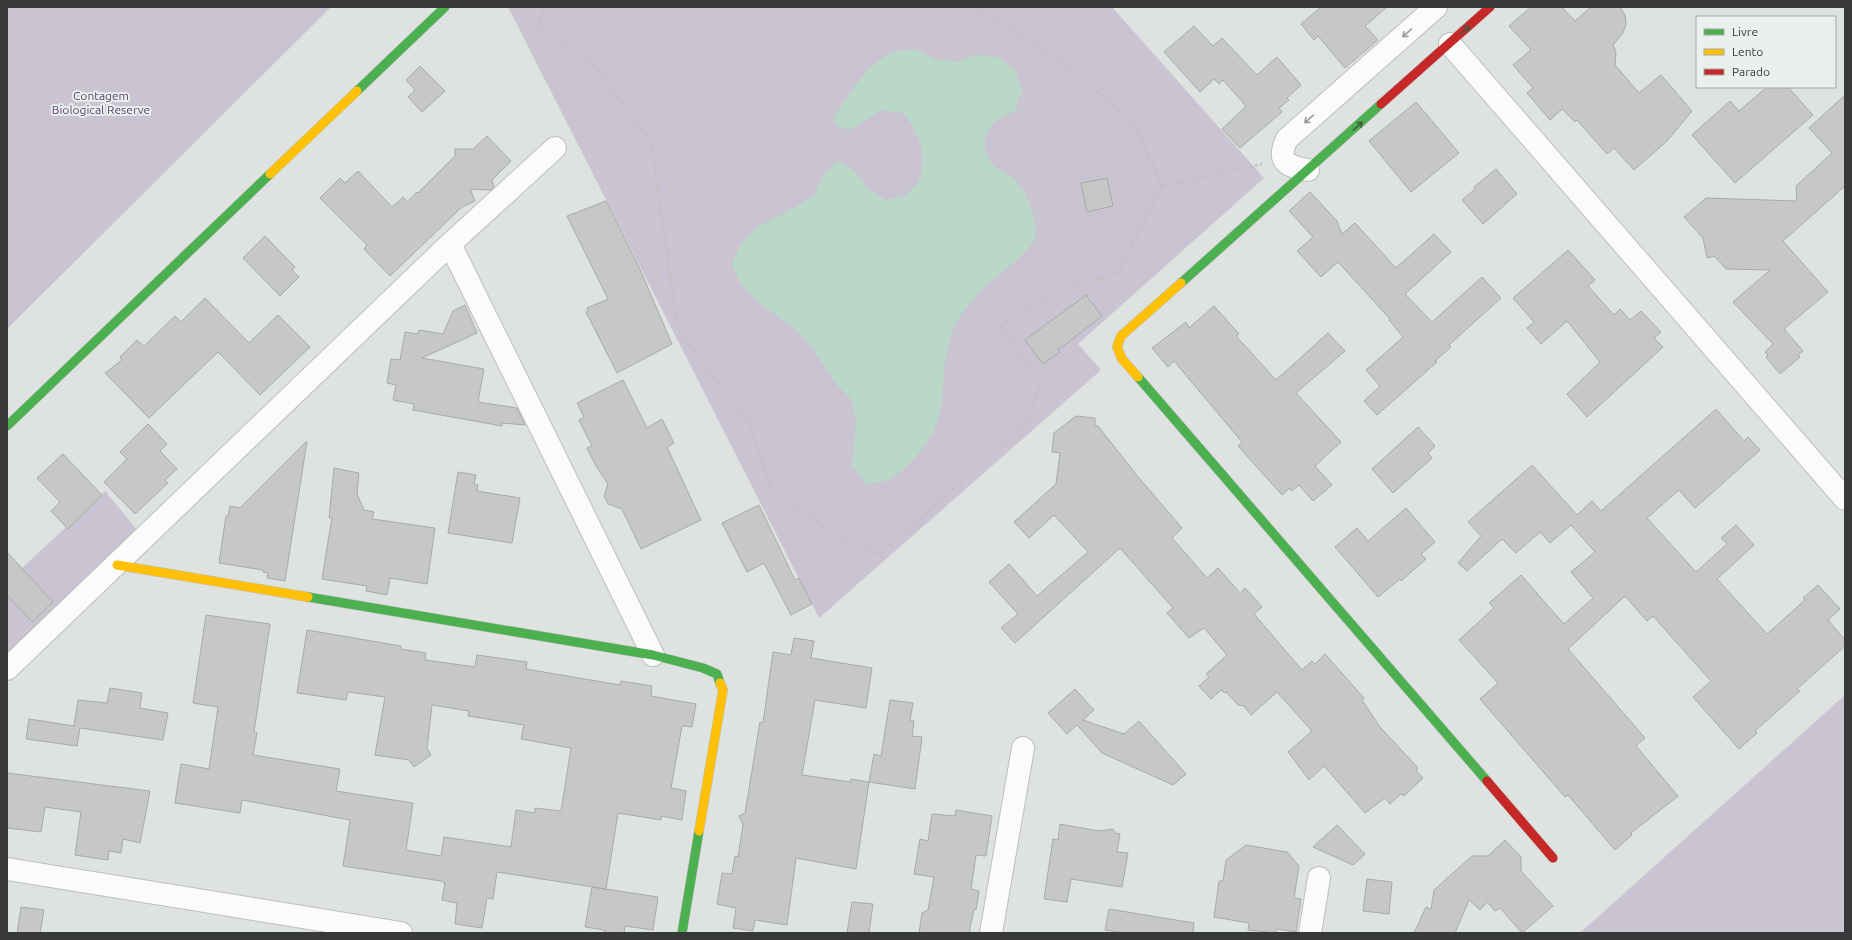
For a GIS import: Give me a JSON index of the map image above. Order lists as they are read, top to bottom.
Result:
{
  "parks": ["Contagem Biological Reserve"],
  "legend": ["Livre", "Lento", "Parado"]
}
